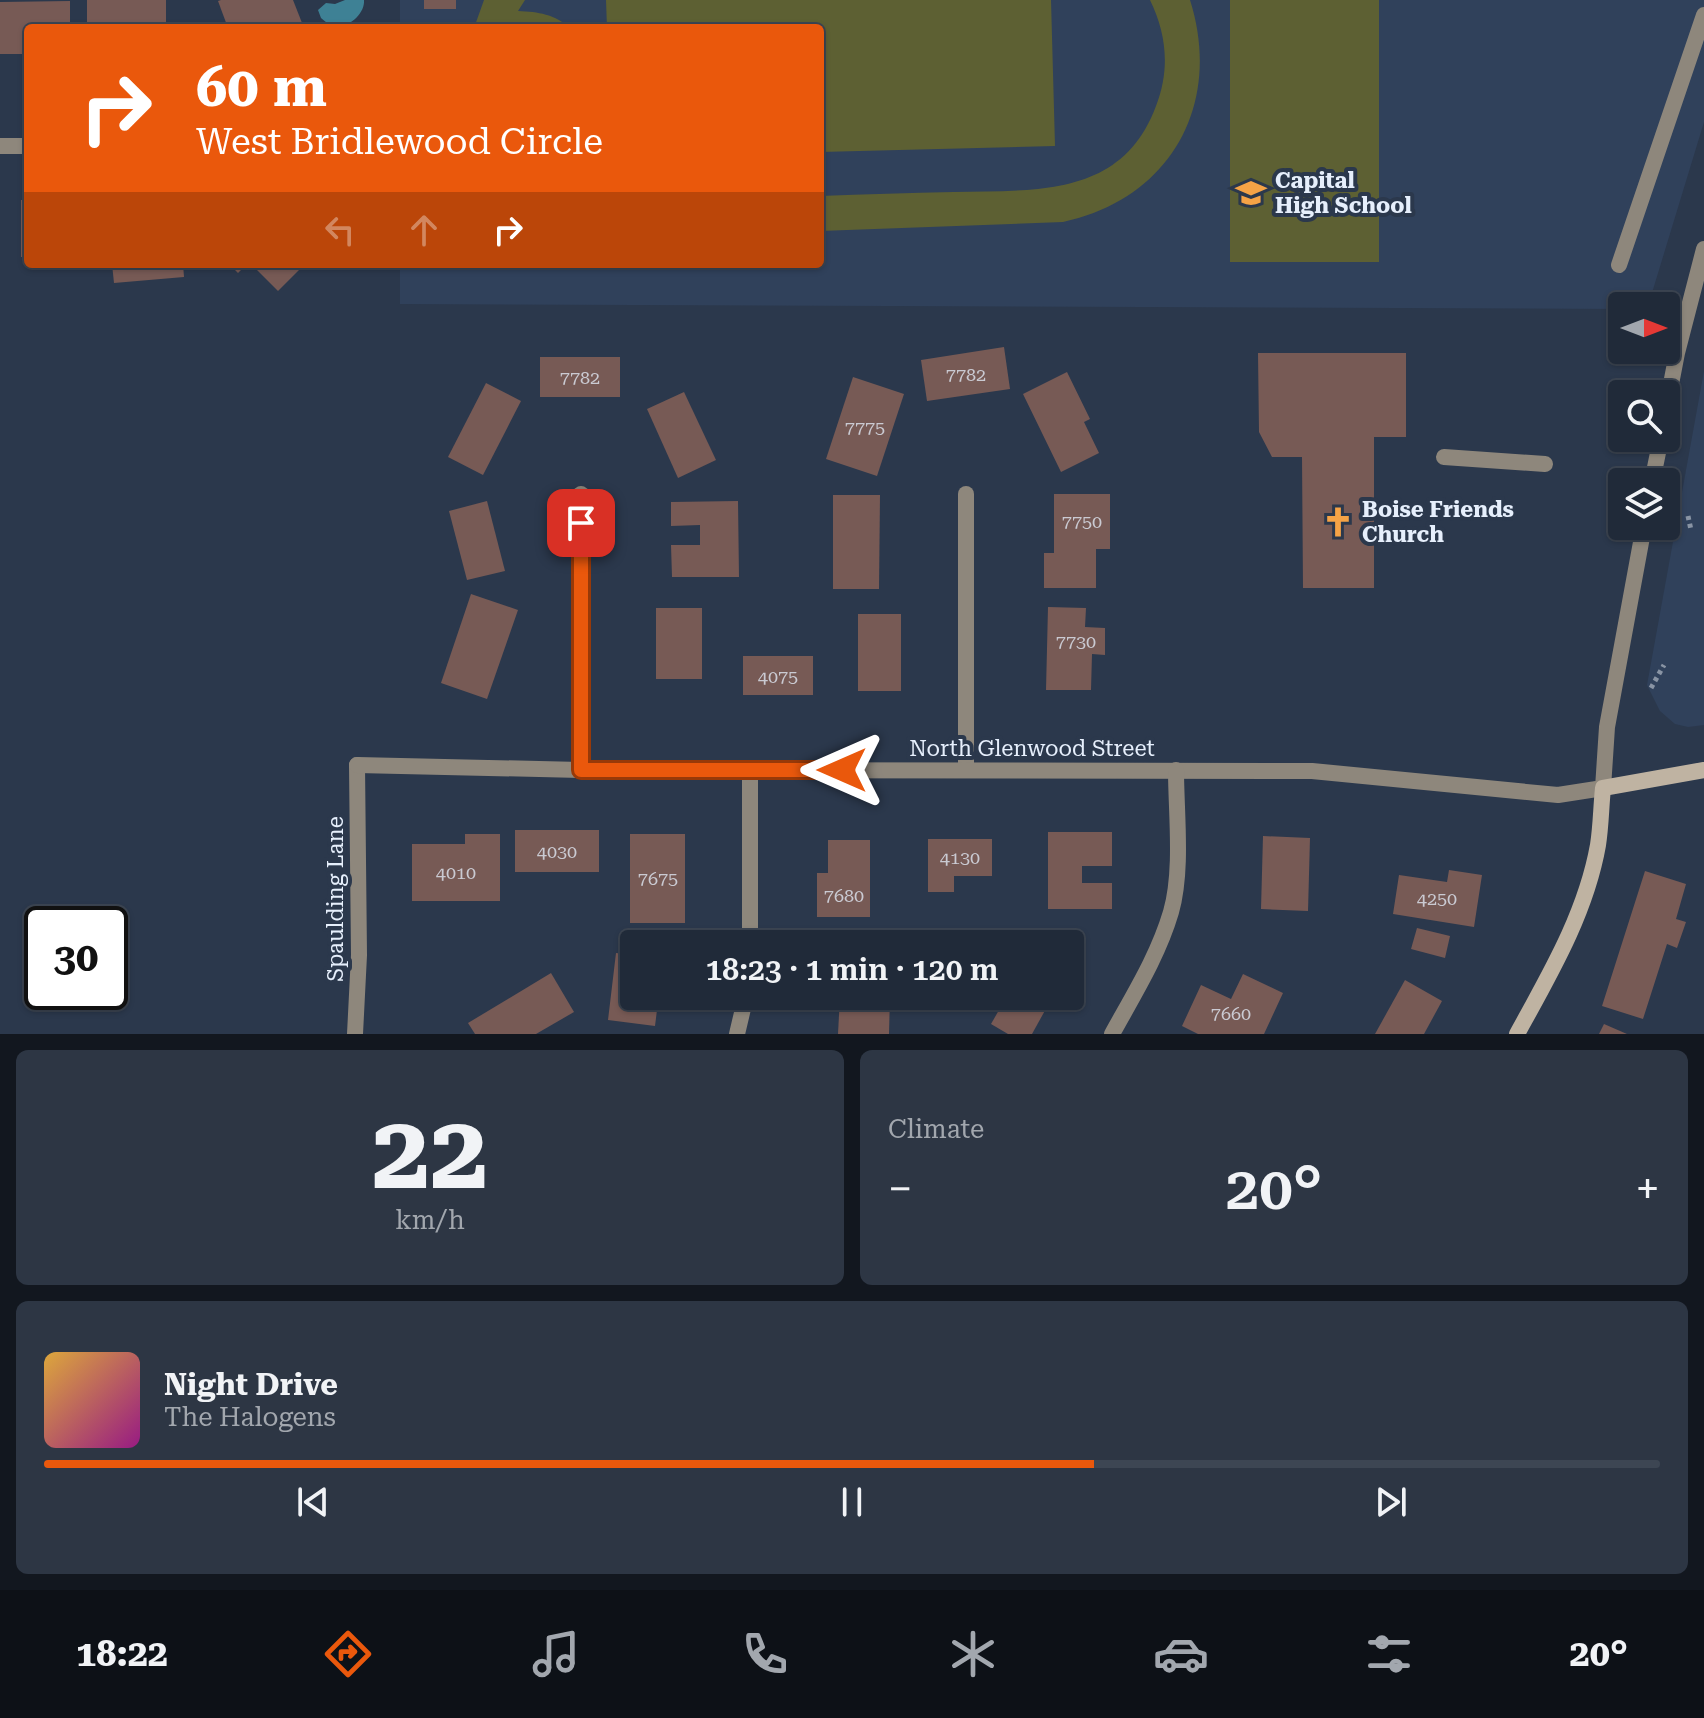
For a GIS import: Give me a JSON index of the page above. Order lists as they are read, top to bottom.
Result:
{
  "streets": {
    "main road": ["North Glenwood Street"],
    "street": ["Spaulding Lane"]
  },
  "crossings": [
    ["North Glenwood Street", "Spaulding Lane"]
  ],
  "places": {
    "school or university": ["Capital High School"],
    "church": ["Boise Friends Church"]
  },
  "house_numbers": [
    "7782",
    "7782",
    "7775",
    "7750",
    "7730",
    "4075",
    "4030",
    "4130",
    "4010",
    "7675",
    "7680",
    "4250",
    "7660"
  ],
  "north": "right",
  "page": {
    "turn": ["60 m", "West Bridlewood Circle"],
    "limit": "30",
    "trip": "18:23 · 1 min · 120 m",
    "tile": [
      ["22", "km/h"],
      "Climate"
    ],
    "heat": ["−", "20°", "+"],
    "song": ["Night Drive", "The Halogens"],
    "tabs": ["18:22", "20°"]
  }
}
